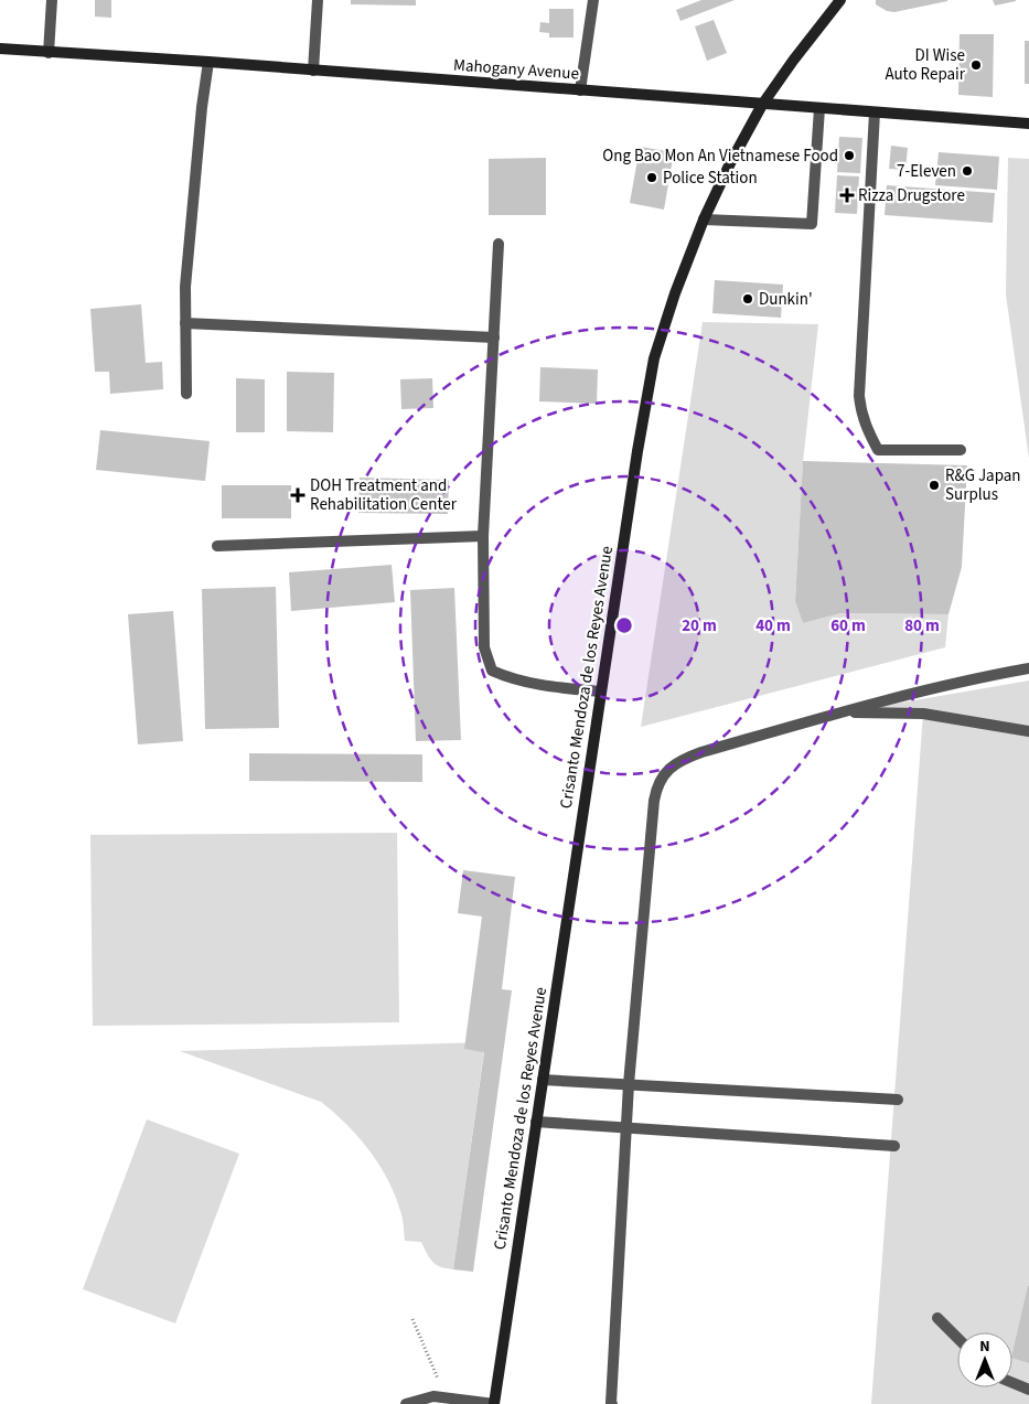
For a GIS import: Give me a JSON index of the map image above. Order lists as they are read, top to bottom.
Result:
{
  "streets": {
    "main road": ["Mahogany Avenue", "Crisanto Mendoza de los Reyes Avenue"]
  },
  "crossings": [
    ["Mahogany Avenue", "Crisanto Mendoza de los Reyes Avenue"]
  ],
  "places": {
    "other": [
      "DI Wise Auto Repair",
      "Ong Bao Mon An Vietnamese Food",
      "7-Eleven",
      "Police Station",
      "Dunkin'",
      "R&G Japan Surplus"
    ],
    "health": ["Rizza Drugstore", "DOH Treatment and Rehabilitation Center"]
  },
  "north": "top",
  "rings": [
    "20 m",
    "40 m",
    "60 m",
    "80 m"
  ]
}
